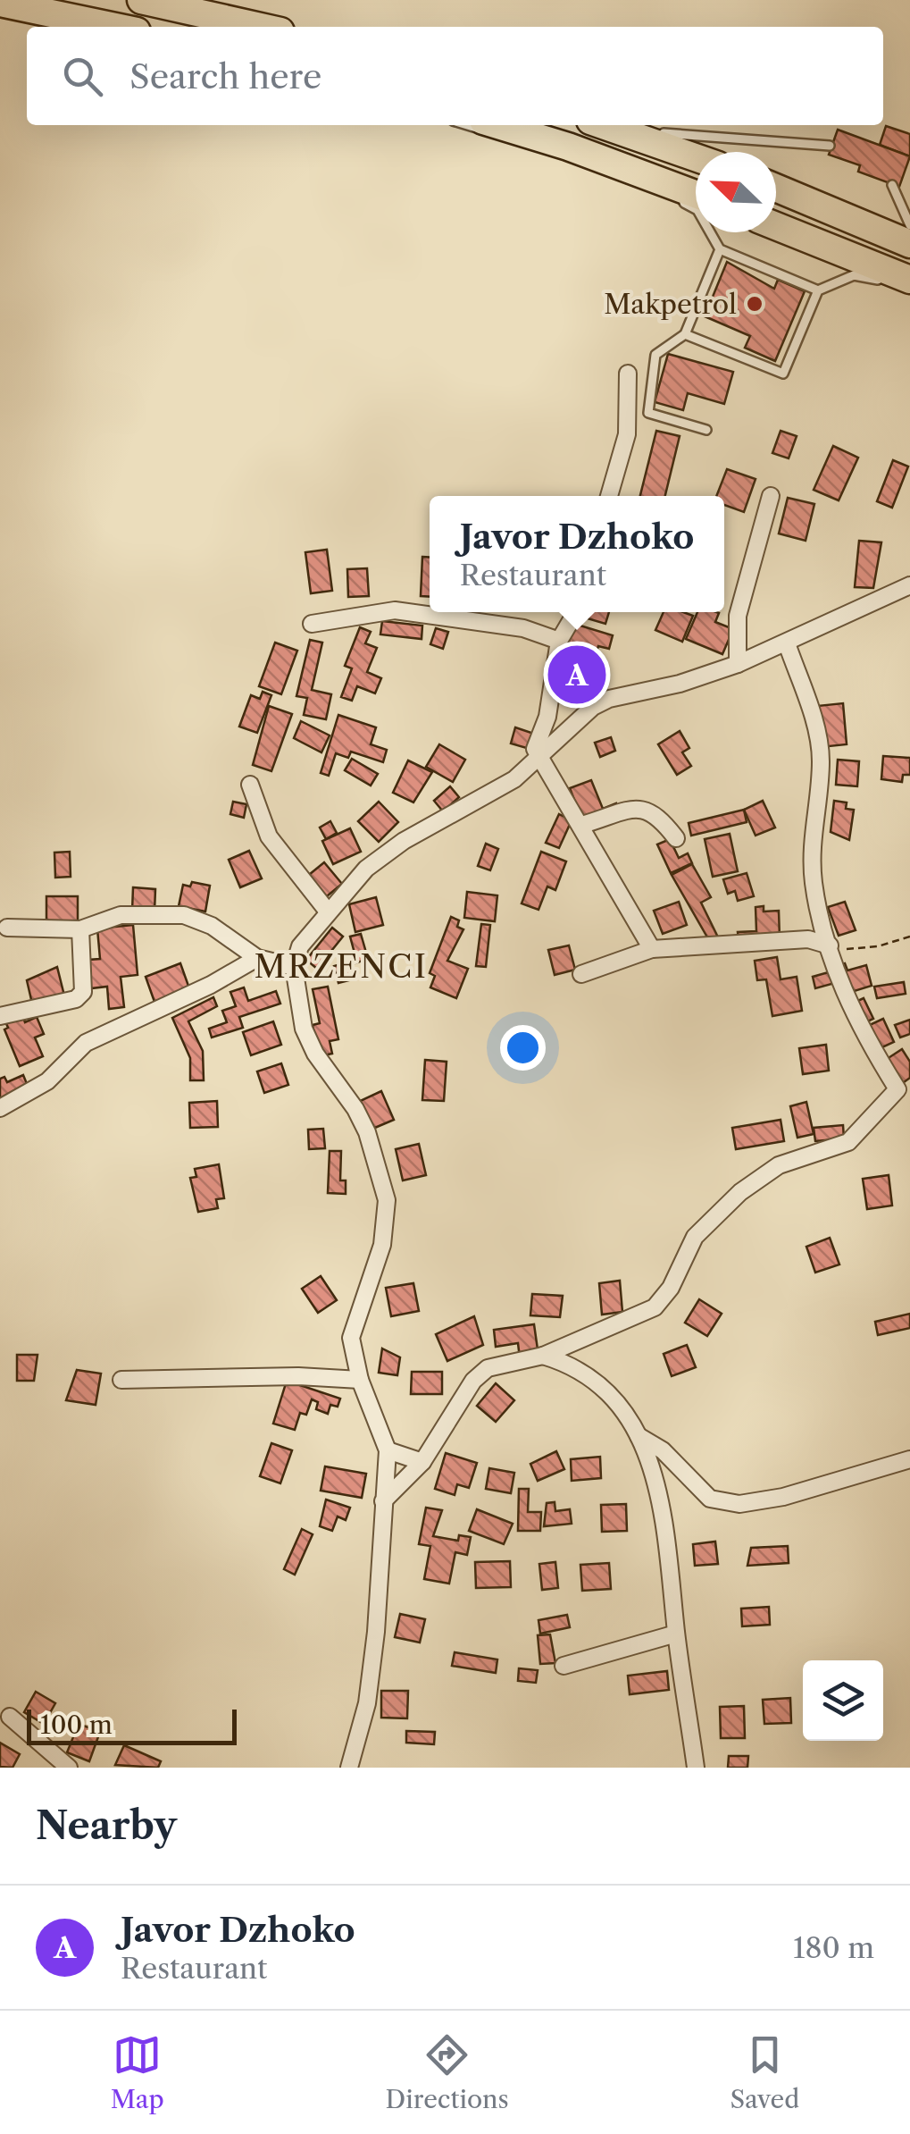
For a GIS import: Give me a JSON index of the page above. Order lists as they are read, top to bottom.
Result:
{
  "districts": ["MRZENCI"],
  "places": ["Makpetrol"],
  "scale_bar": "100 m",
  "north": "top left",
  "page": {
    "search": "Search here",
    "popup": ["Javor Dzhoko", "Restaurant"],
    "pins": "A",
    "scale": "100 m",
    "heading": "Nearby",
    "list": [
      {
        "mark": "A",
        "name": "Javor Dzhoko",
        "note": "Restaurant",
        "value": "180 m"
      }
    ],
    "nav": ["Map", "Directions", "Saved"]
  }
}
